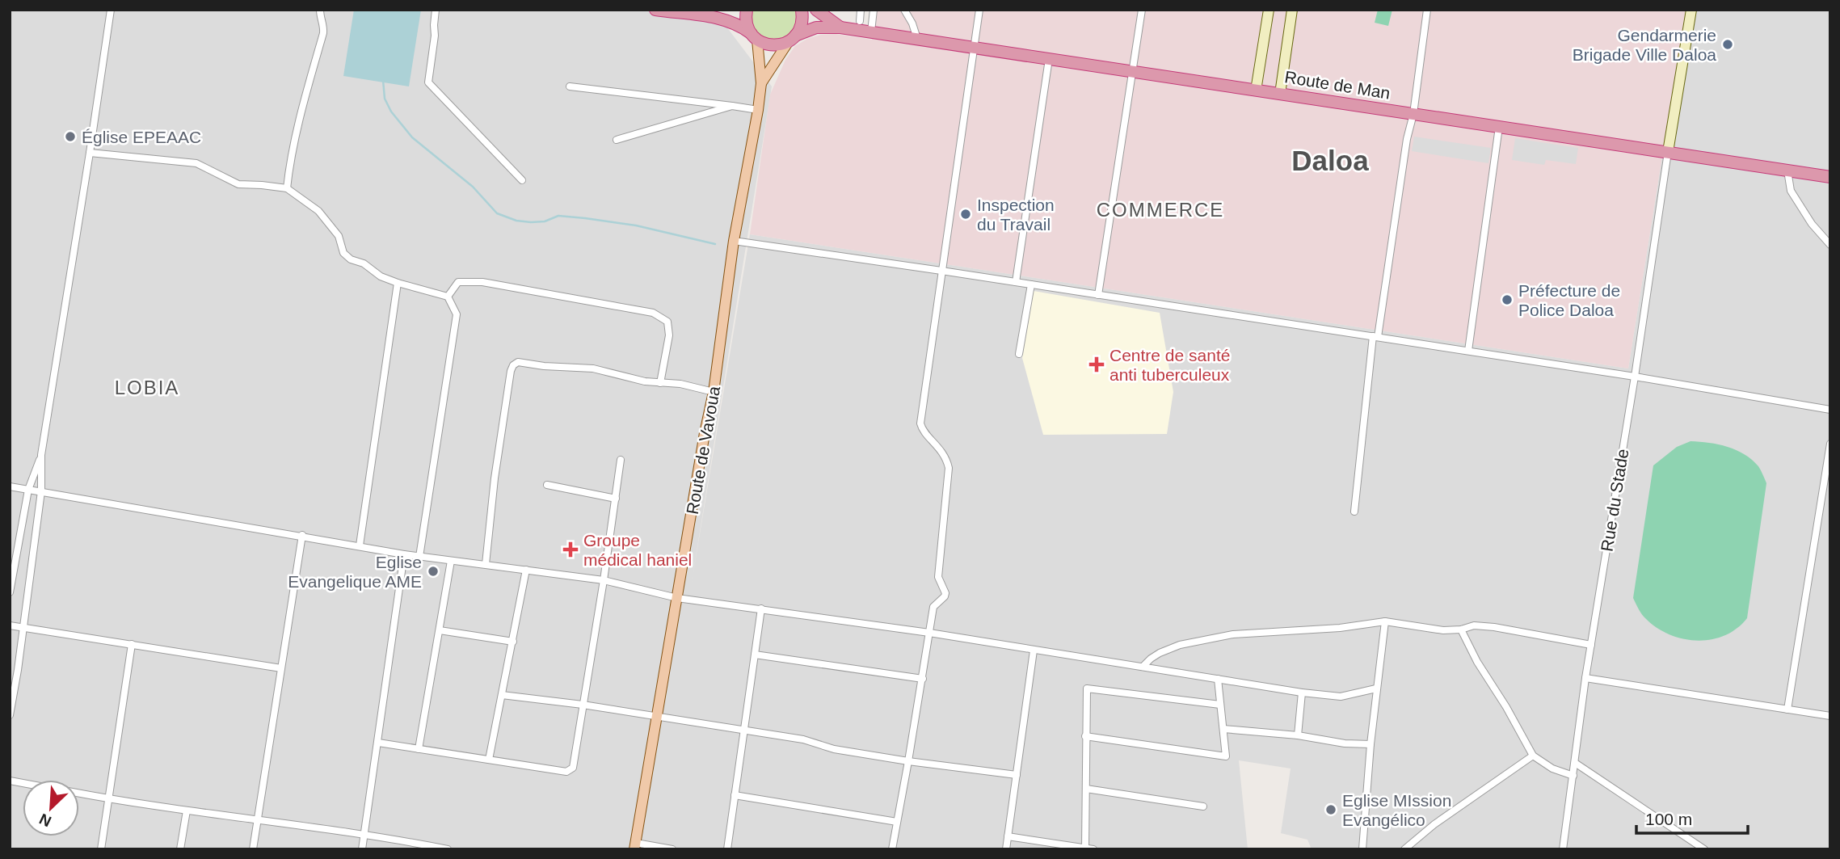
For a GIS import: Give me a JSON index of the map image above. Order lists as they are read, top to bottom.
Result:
{
  "streets": {
    "highway": ["Route de Man"],
    "main road": ["Route de Vavoua"],
    "street": ["Rue du Stade"]
  },
  "crossings": [
    ["Route de Man", "Rue du Stade"]
  ],
  "districts": ["Daloa", "COMMERCE", "LOBIA"],
  "places": {
    "other": [
      "Gendarmerie Brigade Ville Daloa",
      "Église EPEAAC",
      "Inspection du Travail",
      "Préfecture de Police Daloa",
      "Eglise Evangelique AME",
      "Eglise MIssion Evangélico"
    ],
    "health": ["Centre de santé anti tuberculeux", "Groupe médical haniel"]
  },
  "scale_bar": "100 m",
  "north": "bottom left"
}
